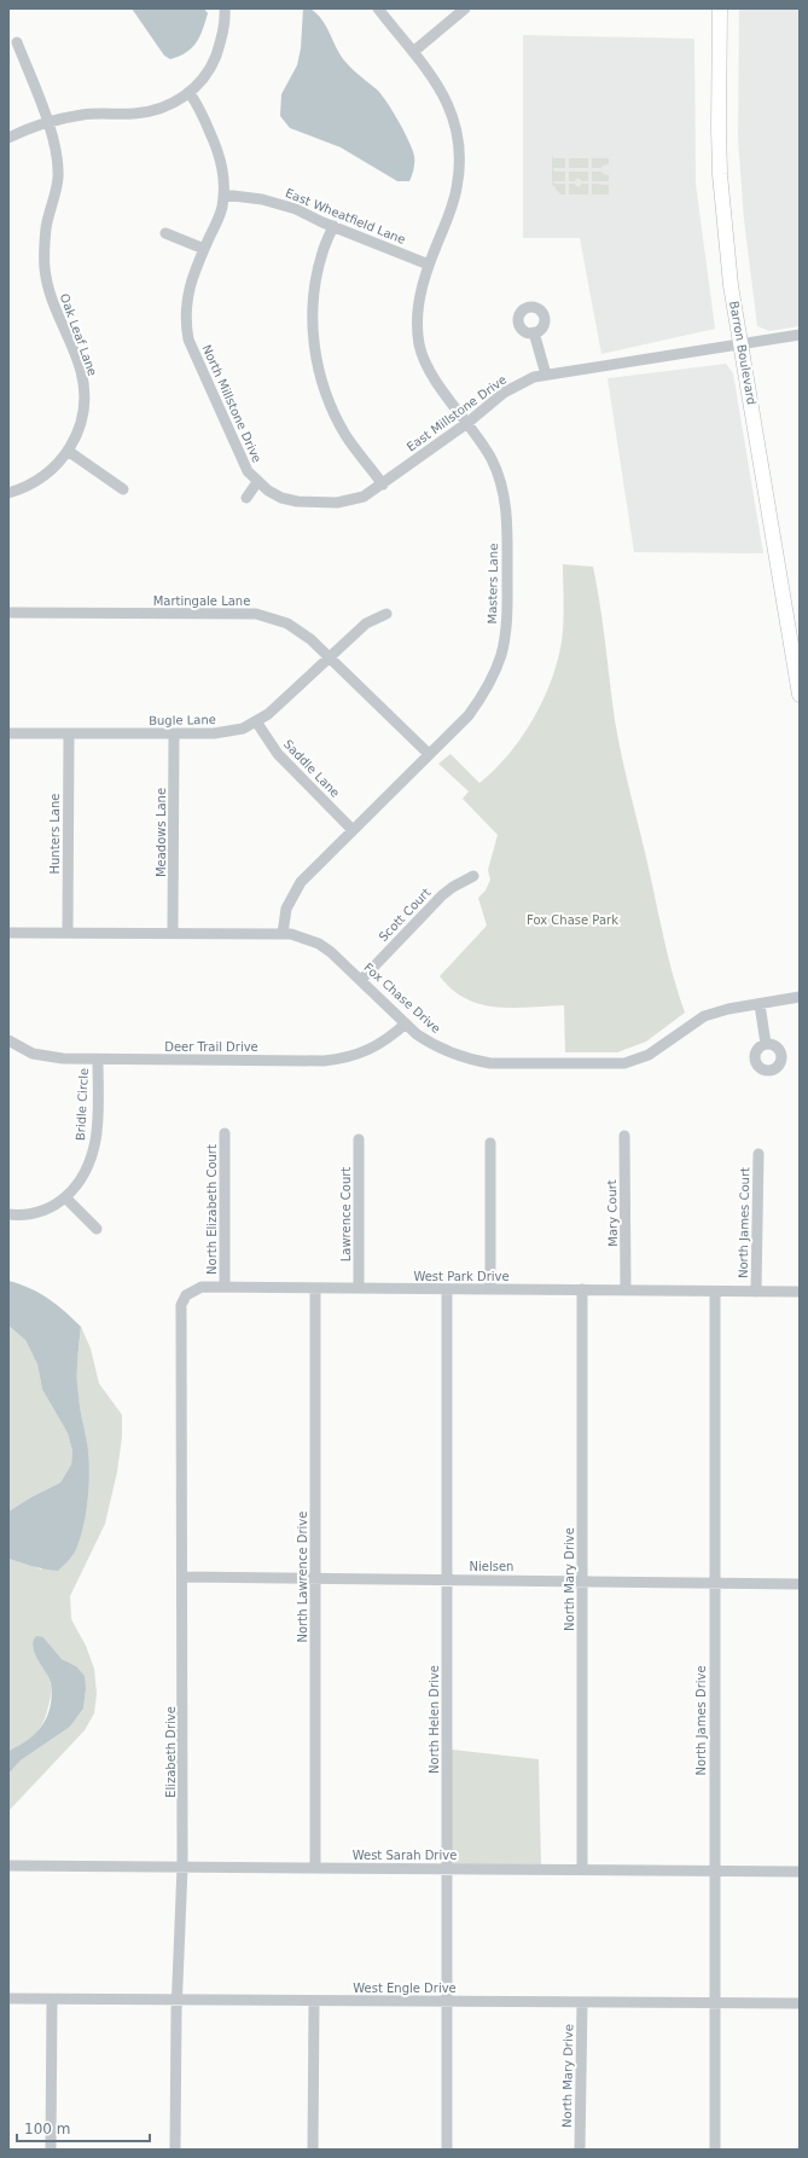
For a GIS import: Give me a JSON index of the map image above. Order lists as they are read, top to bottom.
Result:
{
  "streets": {
    "main road": ["Barron Boulevard"],
    "street": [
      "East Wheatfield Lane",
      "Oak Leaf Lane",
      "North Millstone Drive",
      "East Millstone Drive",
      "Masters Lane",
      "Martingale Lane",
      "Bugle Lane",
      "Saddle Lane",
      "Meadows Lane",
      "Hunters Lane",
      "Scott Court",
      "Fox Chase Drive",
      "Deer Trail Drive",
      "Bridle Circle",
      "North Elizabeth Court",
      "Mary Court",
      "Lawrence Court",
      "North James Court",
      "West Park Drive",
      "Nielsen",
      "North Lawrence Drive",
      "North Mary Drive",
      "North Helen Drive",
      "North James Drive",
      "Elizabeth Drive",
      "West Sarah Drive",
      "West Engle Drive"
    ]
  },
  "crossings": [
    ["East Wheatfield Lane", "North Millstone Drive"],
    ["East Wheatfield Lane", "Masters Lane"],
    ["Barron Boulevard", "East Millstone Drive"],
    ["North Millstone Drive", "East Millstone Drive"],
    ["East Millstone Drive", "Masters Lane"],
    ["Masters Lane", "Martingale Lane"],
    ["Masters Lane", "Saddle Lane"],
    ["Masters Lane", "Fox Chase Drive"],
    ["Martingale Lane", "Bugle Lane"],
    ["Bugle Lane", "Saddle Lane"],
    ["Bugle Lane", "Meadows Lane"],
    ["Bugle Lane", "Hunters Lane"],
    ["Meadows Lane", "Fox Chase Drive"],
    ["Hunters Lane", "Fox Chase Drive"],
    ["Scott Court", "Fox Chase Drive"],
    ["Fox Chase Drive", "Deer Trail Drive"],
    ["Deer Trail Drive", "Bridle Circle"],
    ["North Elizabeth Court", "West Park Drive"],
    ["Mary Court", "West Park Drive"],
    ["Lawrence Court", "West Park Drive"],
    ["North James Court", "West Park Drive"],
    ["West Park Drive", "North Lawrence Drive"],
    ["West Park Drive", "North Mary Drive"],
    ["West Park Drive", "North Helen Drive"],
    ["West Park Drive", "North James Drive"],
    ["West Park Drive", "Elizabeth Drive"],
    ["Nielsen", "North Lawrence Drive"],
    ["Nielsen", "North Mary Drive"],
    ["Nielsen", "North Helen Drive"],
    ["Nielsen", "North James Drive"],
    ["Nielsen", "Elizabeth Drive"],
    ["North Lawrence Drive", "West Sarah Drive"],
    ["North Mary Drive", "West Sarah Drive"],
    ["North Mary Drive", "West Engle Drive"],
    ["North Helen Drive", "West Sarah Drive"],
    ["North Helen Drive", "West Engle Drive"],
    ["North James Drive", "West Sarah Drive"],
    ["North James Drive", "West Engle Drive"],
    ["Elizabeth Drive", "West Sarah Drive"],
    ["Elizabeth Drive", "West Engle Drive"]
  ],
  "parks": ["Fox Chase Park"],
  "scale_bar": "100 m"
}
